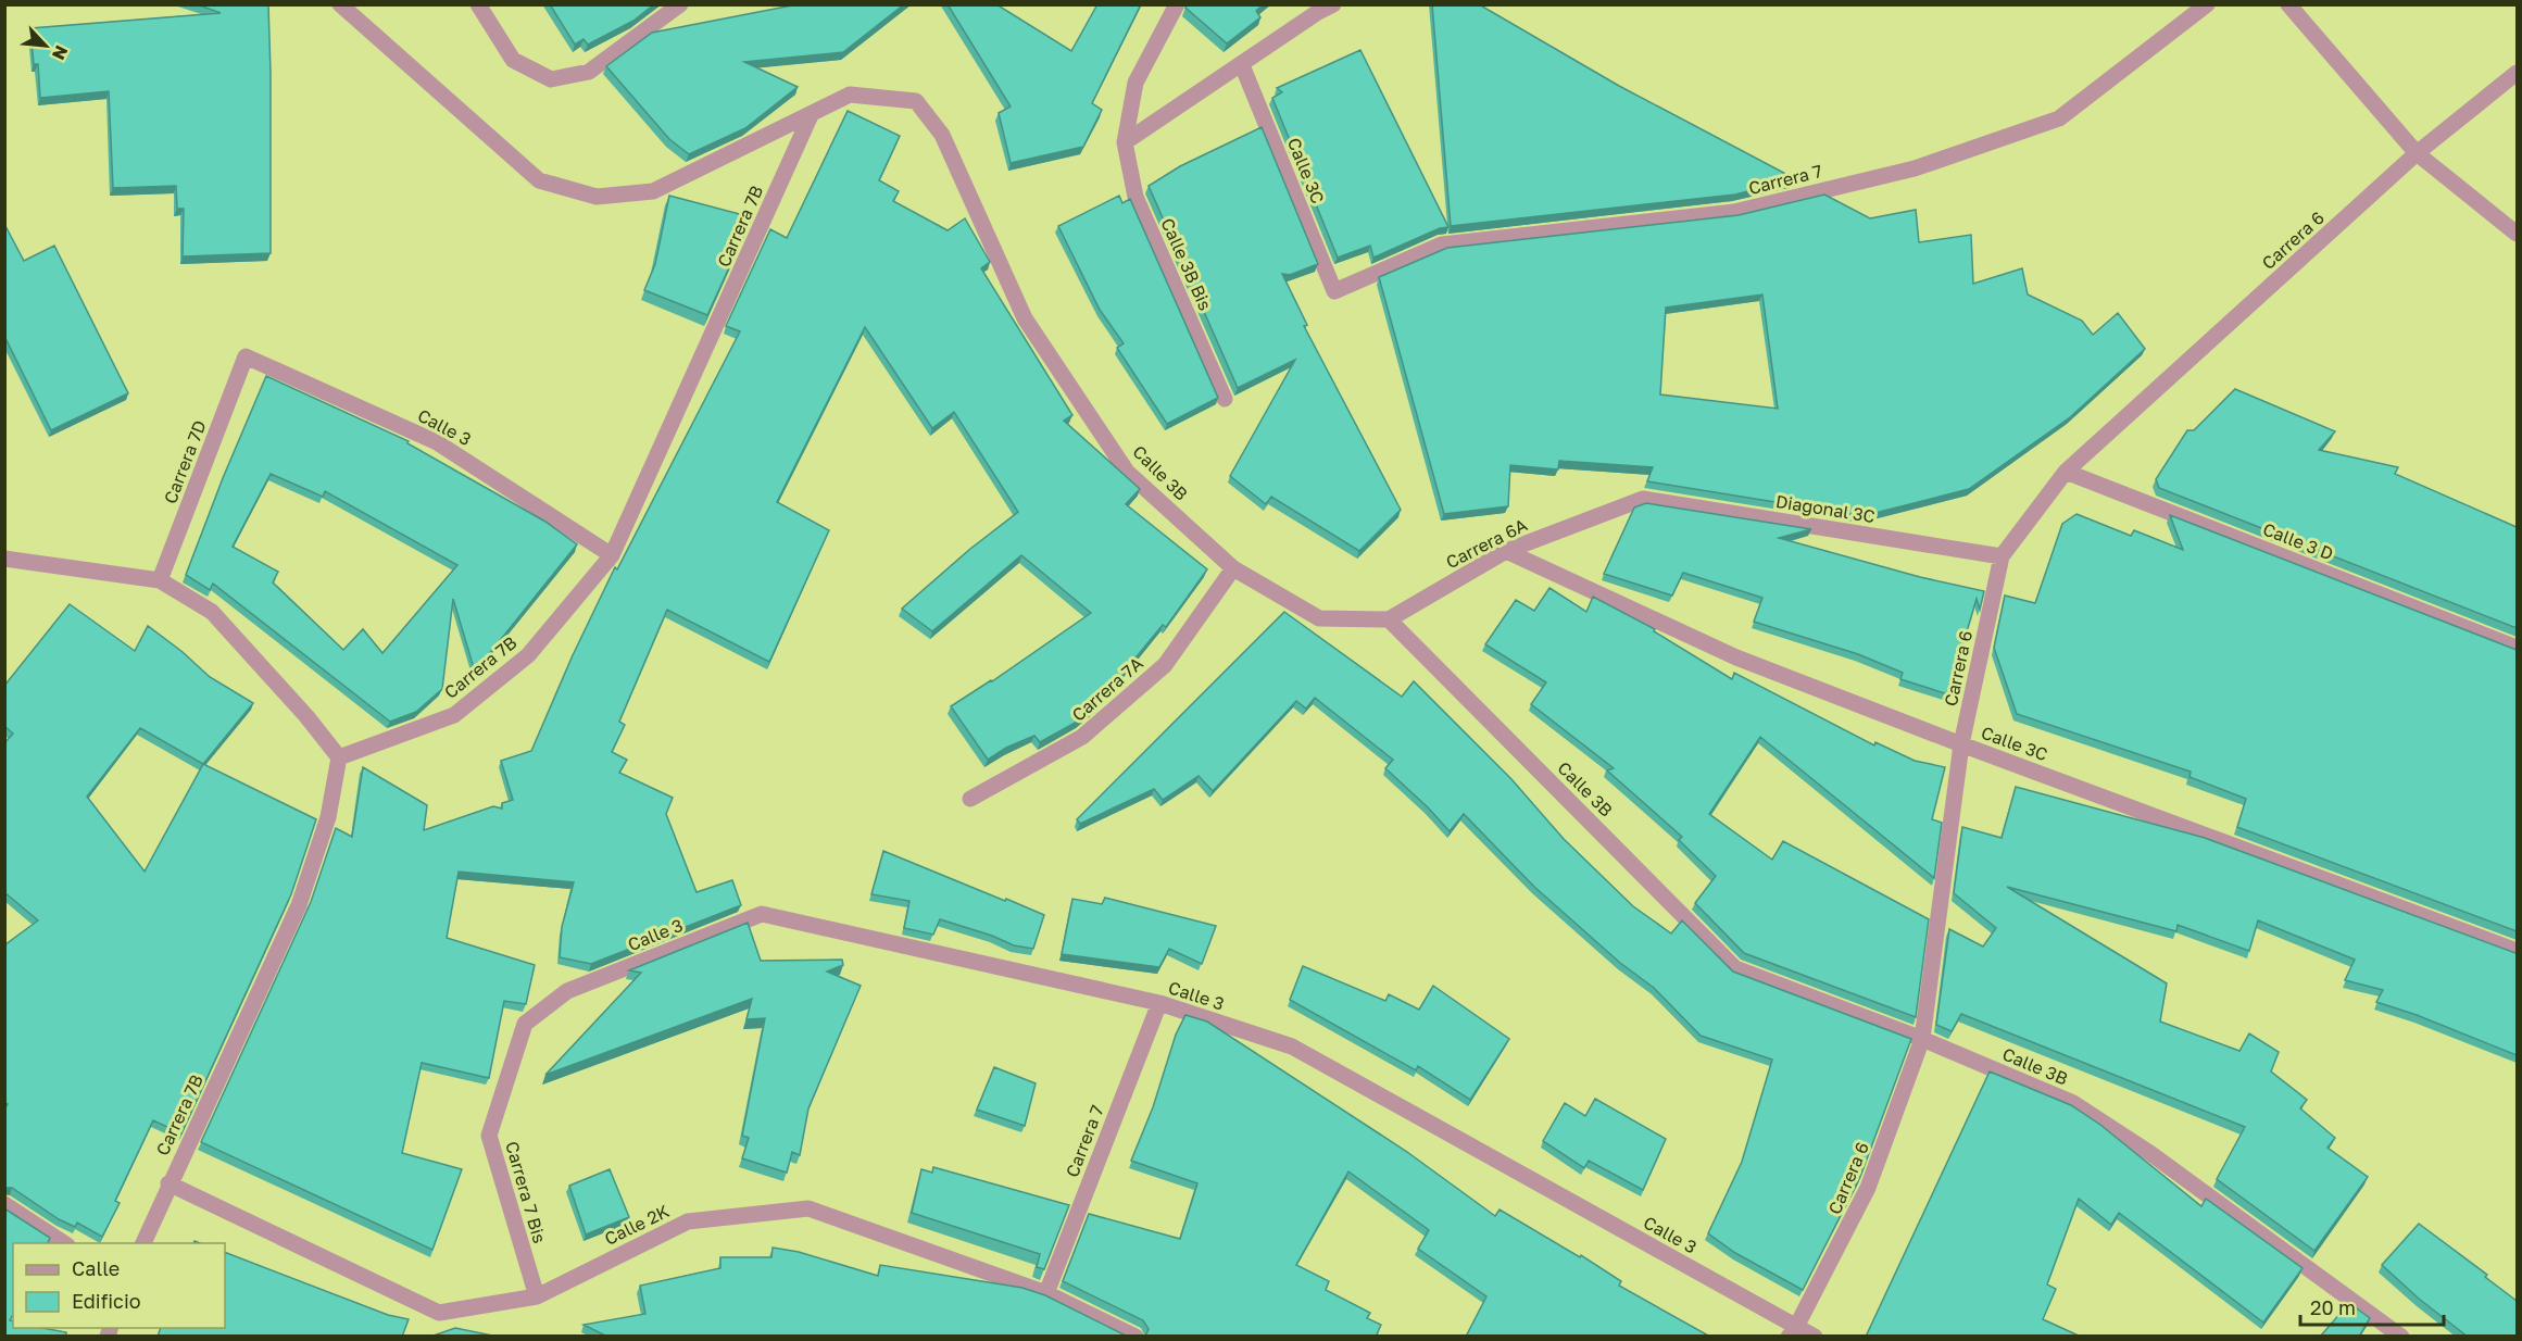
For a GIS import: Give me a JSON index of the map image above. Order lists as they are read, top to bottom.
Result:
{
  "streets": {
    "street": [
      "Calle 3C",
      "Carrera 7",
      "Carrera 7B",
      "Carrera 6",
      "Calle 3B Bis",
      "Calle 3",
      "Carrera 7D",
      "Calle 3B",
      "Diagonal 3C",
      "Calle 3 D",
      "Carrera 6A",
      "Carrera 7A",
      "Carrera 7 Bis",
      "Calle 2K"
    ]
  },
  "crossings": [
    ["Calle 3C", "Carrera 7"],
    ["Calle 3C", "Carrera 6"],
    ["Calle 3C", "Carrera 6A"],
    ["Carrera 7", "Calle 3"],
    ["Carrera 7", "Calle 2K"],
    ["Carrera 7B", "Calle 3"],
    ["Carrera 7B", "Calle 3B"],
    ["Carrera 7B", "Calle 2K"],
    ["Carrera 6", "Calle 3"],
    ["Carrera 6", "Calle 3B"],
    ["Carrera 6", "Diagonal 3C"],
    ["Carrera 6", "Calle 3 D"],
    ["Calle 3", "Carrera 7D"],
    ["Calle 3", "Carrera 7 Bis"],
    ["Calle 3B", "Carrera 6A"],
    ["Calle 3B", "Carrera 7A"],
    ["Diagonal 3C", "Carrera 6A"],
    ["Carrera 7 Bis", "Calle 2K"]
  ],
  "legend": ["Calle", "Edificio"],
  "scale_bar": "20 m",
  "north": "bottom right"
}
